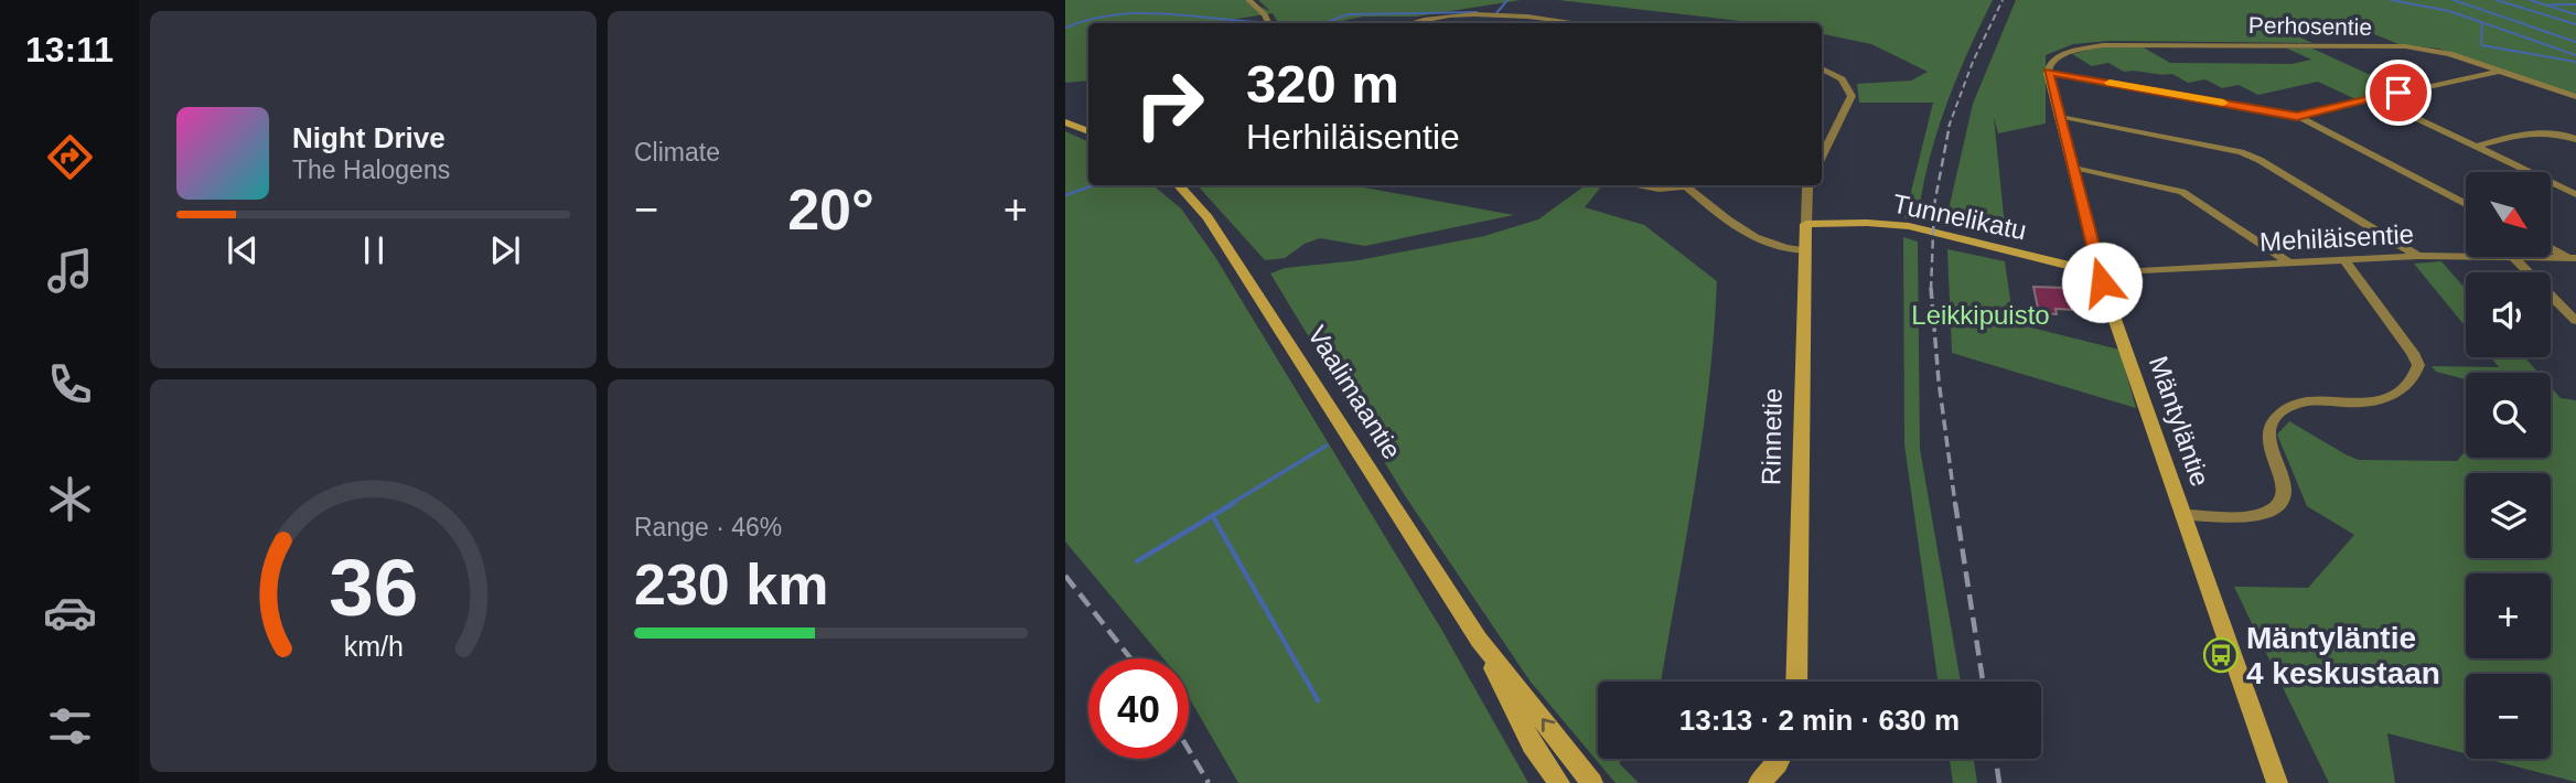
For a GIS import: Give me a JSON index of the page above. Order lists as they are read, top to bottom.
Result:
{
  "streets": {
    "street": [
      "Perhosentie",
      "Tunnelikatu",
      "Mehiläisentie",
      "Vaalimaantie",
      "Mäntyläntie",
      "Rinnetie"
    ]
  },
  "crossings": [
    ["Perhosentie", "Mäntyläntie"],
    ["Tunnelikatu", "Mehiläisentie"],
    ["Tunnelikatu", "Mäntyläntie"],
    ["Tunnelikatu", "Rinnetie"],
    ["Mehiläisentie", "Mäntyläntie"]
  ],
  "parks": ["Leikkipuisto"],
  "places": {
    "bus stop": ["Mäntyläntie 4 keskustaan"]
  },
  "north": "bottom right",
  "page": {
    "tabs": "13:11",
    "tile": [
      "Climate",
      ["Range · 46%", "230 km"]
    ],
    "turn": ["320 m", "Herhiläisentie"],
    "song": ["Night Drive", "The Halogens"],
    "map_buttons": ["+", "−"],
    "heat": ["−", "20°", "+"],
    "limit": "40",
    "trip": "13:13 · 2 min · 630 m",
    "gauge": ["36", "km/h"]
  }
}
